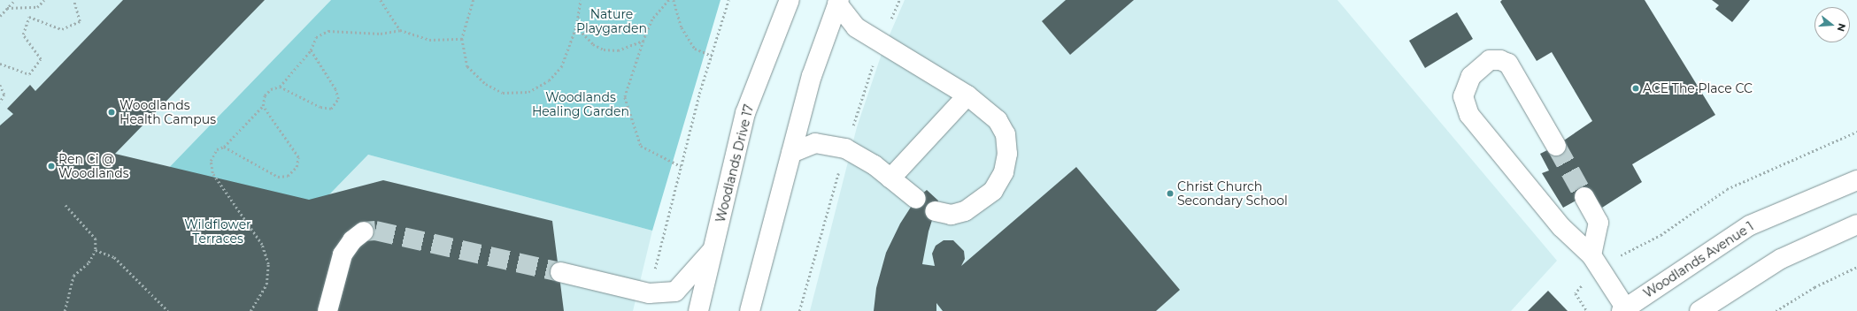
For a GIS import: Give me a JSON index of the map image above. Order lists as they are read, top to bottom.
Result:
{
  "streets": {
    "street": ["Woodlands Drive 17", "Woodlands Avenue 1"]
  },
  "parks": ["Nature Playgarden", "Woodlands Healing Garden", "Wildflower Terraces"],
  "places": [
    "ACE The Place CC",
    "Woodlands Health Campus",
    "Ren Ci @ Woodlands",
    "Christ Church Secondary School"
  ],
  "north": "right"
}
